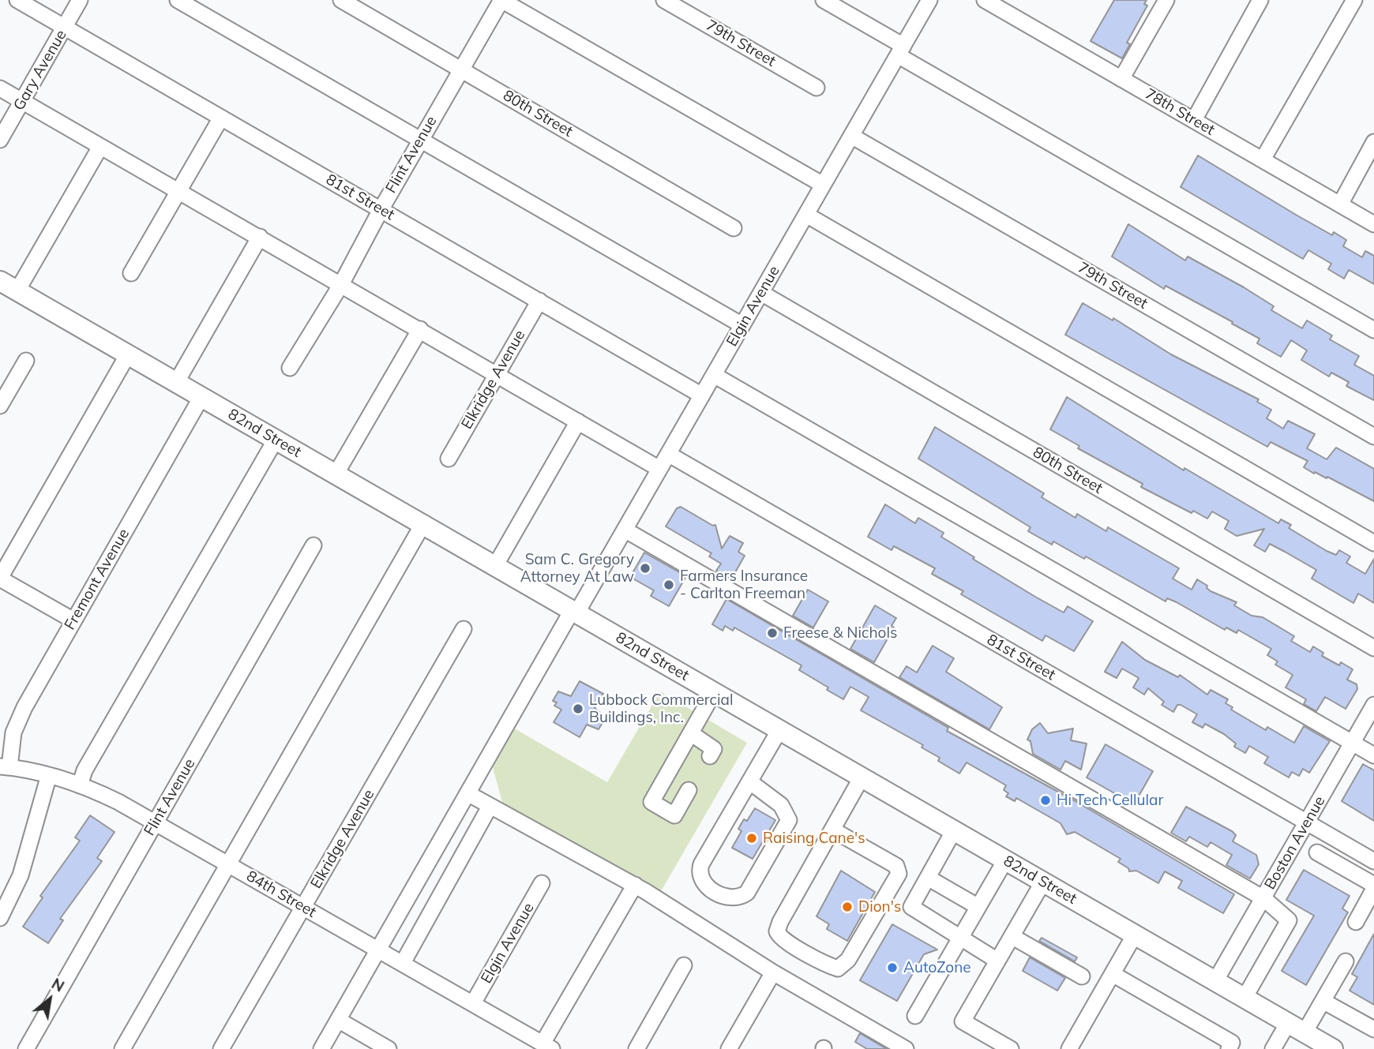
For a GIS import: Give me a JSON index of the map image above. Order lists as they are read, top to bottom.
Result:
{
  "streets": {
    "main road": ["82nd Street"],
    "street": [
      "79th Street",
      "Gary Avenue",
      "78th Street",
      "80th Street",
      "Flint Avenue",
      "81st Street",
      "Elgin Avenue",
      "Elkridge Avenue",
      "Fremont Avenue",
      "Boston Avenue",
      "84th Street"
    ]
  },
  "crossings": [
    ["79th Street", "Elgin Avenue"],
    ["Gary Avenue", "81st Street"],
    ["80th Street", "Flint Avenue"],
    ["80th Street", "Elgin Avenue"],
    ["Flint Avenue", "81st Street"],
    ["Flint Avenue", "84th Street"],
    ["81st Street", "Elgin Avenue"],
    ["81st Street", "Elkridge Avenue"],
    ["81st Street", "Boston Avenue"],
    ["Elgin Avenue", "82nd Street"],
    ["Elgin Avenue", "84th Street"],
    ["Elkridge Avenue", "84th Street"],
    ["82nd Street", "Fremont Avenue"],
    ["82nd Street", "Boston Avenue"],
    ["Fremont Avenue", "84th Street"]
  ],
  "places": [
    "Sam C. Gregory Attorney At Law",
    "Farmers Insurance - Carlton Freeman",
    "Freese & Nichols",
    "Lubbock Commercial Buildings, Inc.",
    "Hi Tech Cellular",
    "Raising Cane's",
    "Dion's",
    "AutoZone"
  ],
  "north": "top right"
}
